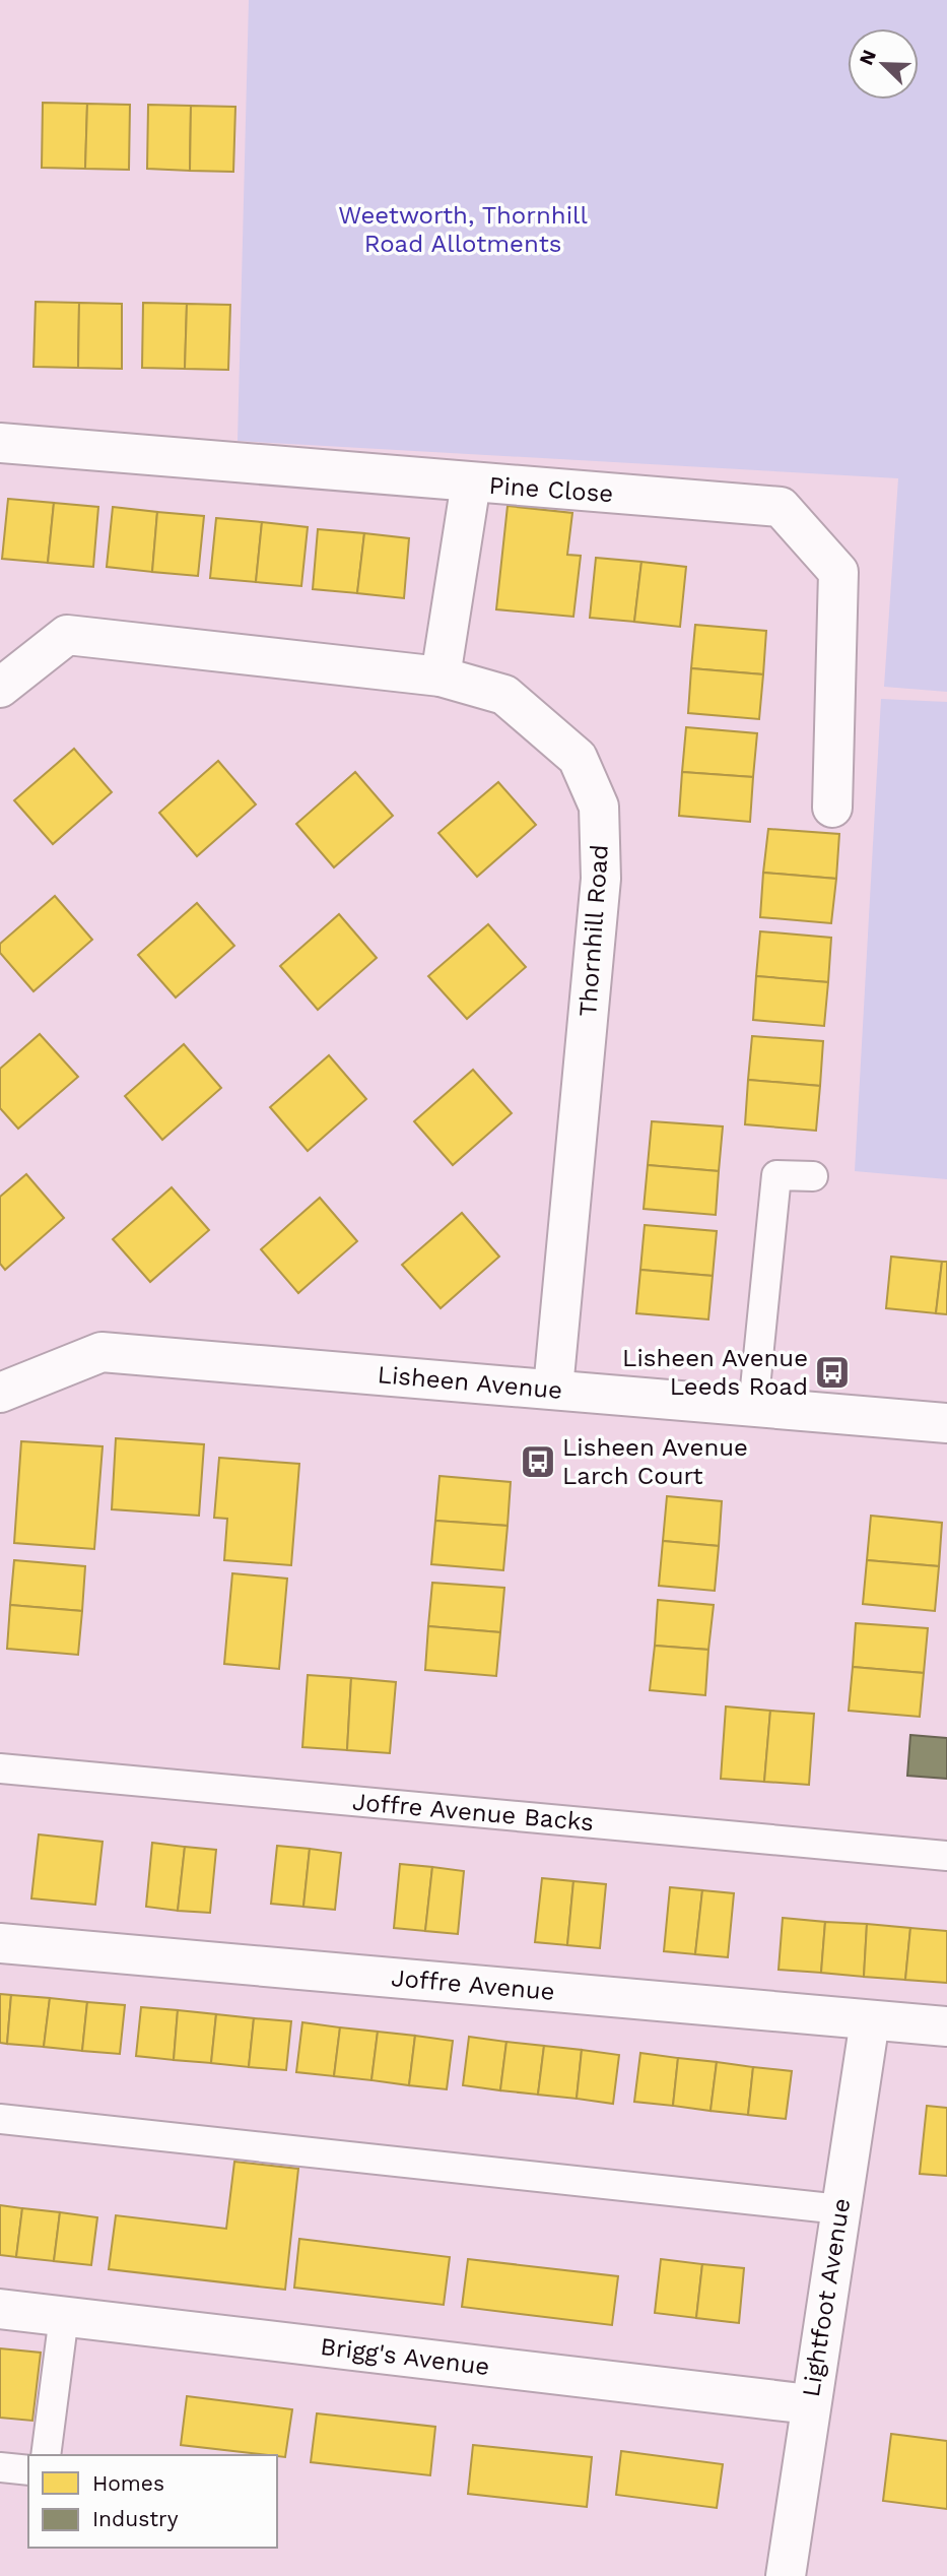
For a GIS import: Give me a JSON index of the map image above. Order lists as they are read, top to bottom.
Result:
{
  "streets": {
    "street": [
      "Pine Close",
      "Thornhill Road",
      "Lisheen Avenue",
      "Joffre Avenue",
      "Lightfoot Avenue",
      "Brigg's Avenue"
    ],
    "lane": ["Joffre Avenue Backs"]
  },
  "crossings": [
    ["Thornhill Road", "Lisheen Avenue"],
    ["Joffre Avenue", "Lightfoot Avenue"],
    ["Lightfoot Avenue", "Brigg's Avenue"]
  ],
  "parks": ["Weetworth, Thornhill Road Allotments"],
  "places": {
    "bus stop": ["Lisheen Avenue Leeds Road", "Lisheen Avenue Larch Court"]
  },
  "legend": ["Homes", "Industry"],
  "north": "top left"
}
